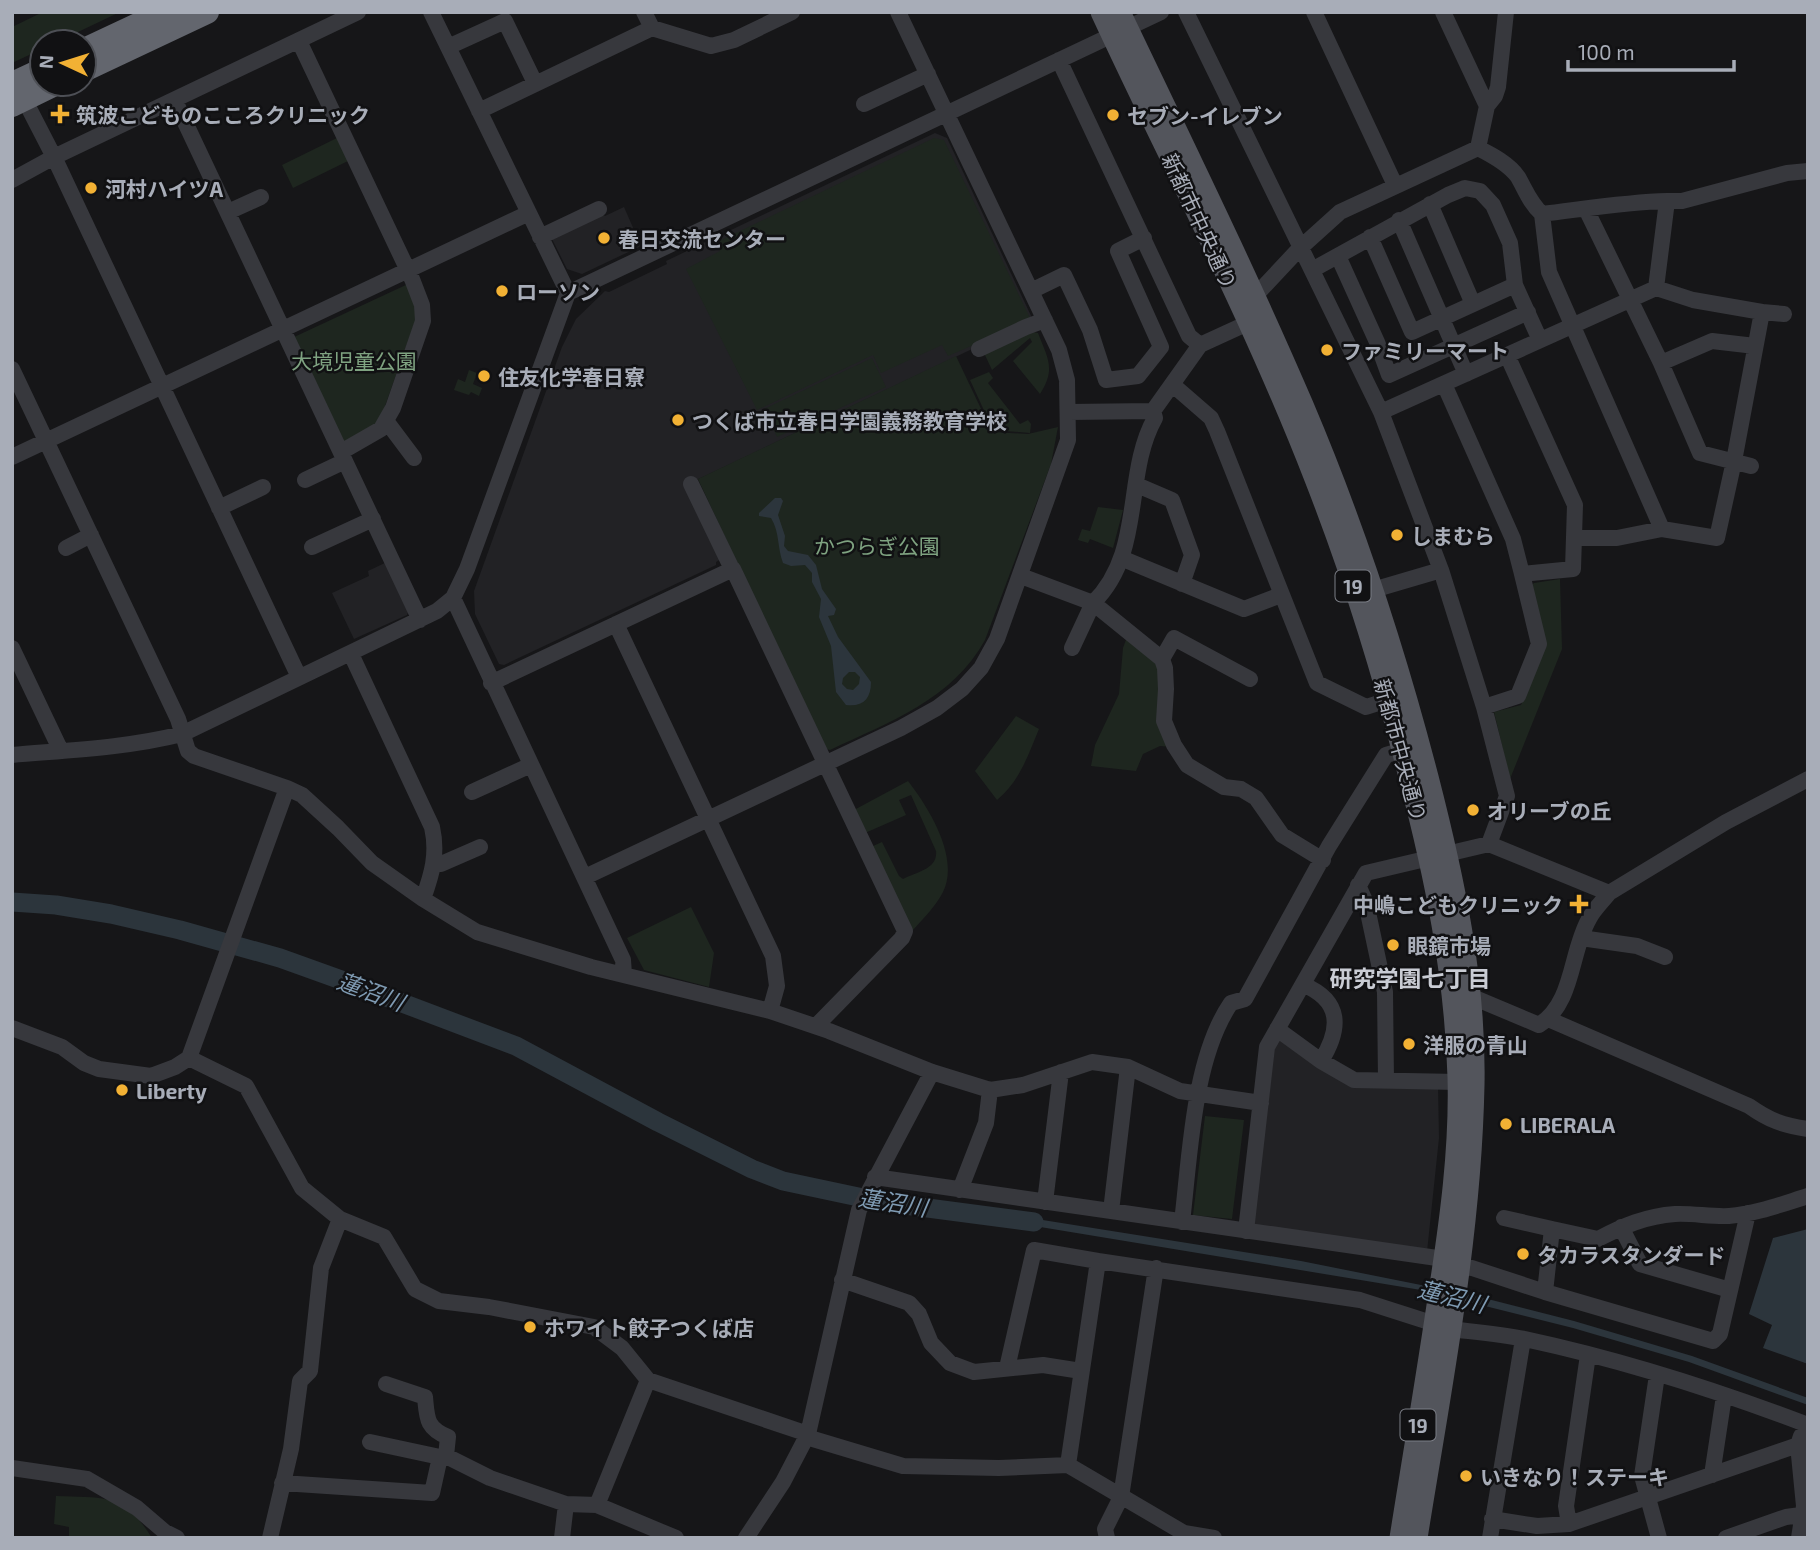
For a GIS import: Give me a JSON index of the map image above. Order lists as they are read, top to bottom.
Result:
{
  "streets": {
    "main road": ["新都市中央通り", "19"]
  },
  "districts": ["研究学園七丁目"],
  "water": ["蓮沼川"],
  "parks": ["大境児童公園", "かつらぎ公園"],
  "places": {
    "health": ["筑波こどものこころクリニック", "中嶋こどもクリニック"],
    "other": [
      "セブン-イレブン",
      "河村ハイツA",
      "春日交流センター",
      "ローソン",
      "ファミリーマート",
      "住友化学春日寮",
      "つくば市立春日学園義務教育学校",
      "しまむら",
      "オリーブの丘",
      "眼鏡市場",
      "洋服の青山",
      "Liberty",
      "LIBERALA",
      "タカラスタンダード",
      "ホワイト餃子つくば店",
      "いきなり！ステーキ"
    ]
  },
  "scale_bar": "100 m",
  "north": "left"
}
